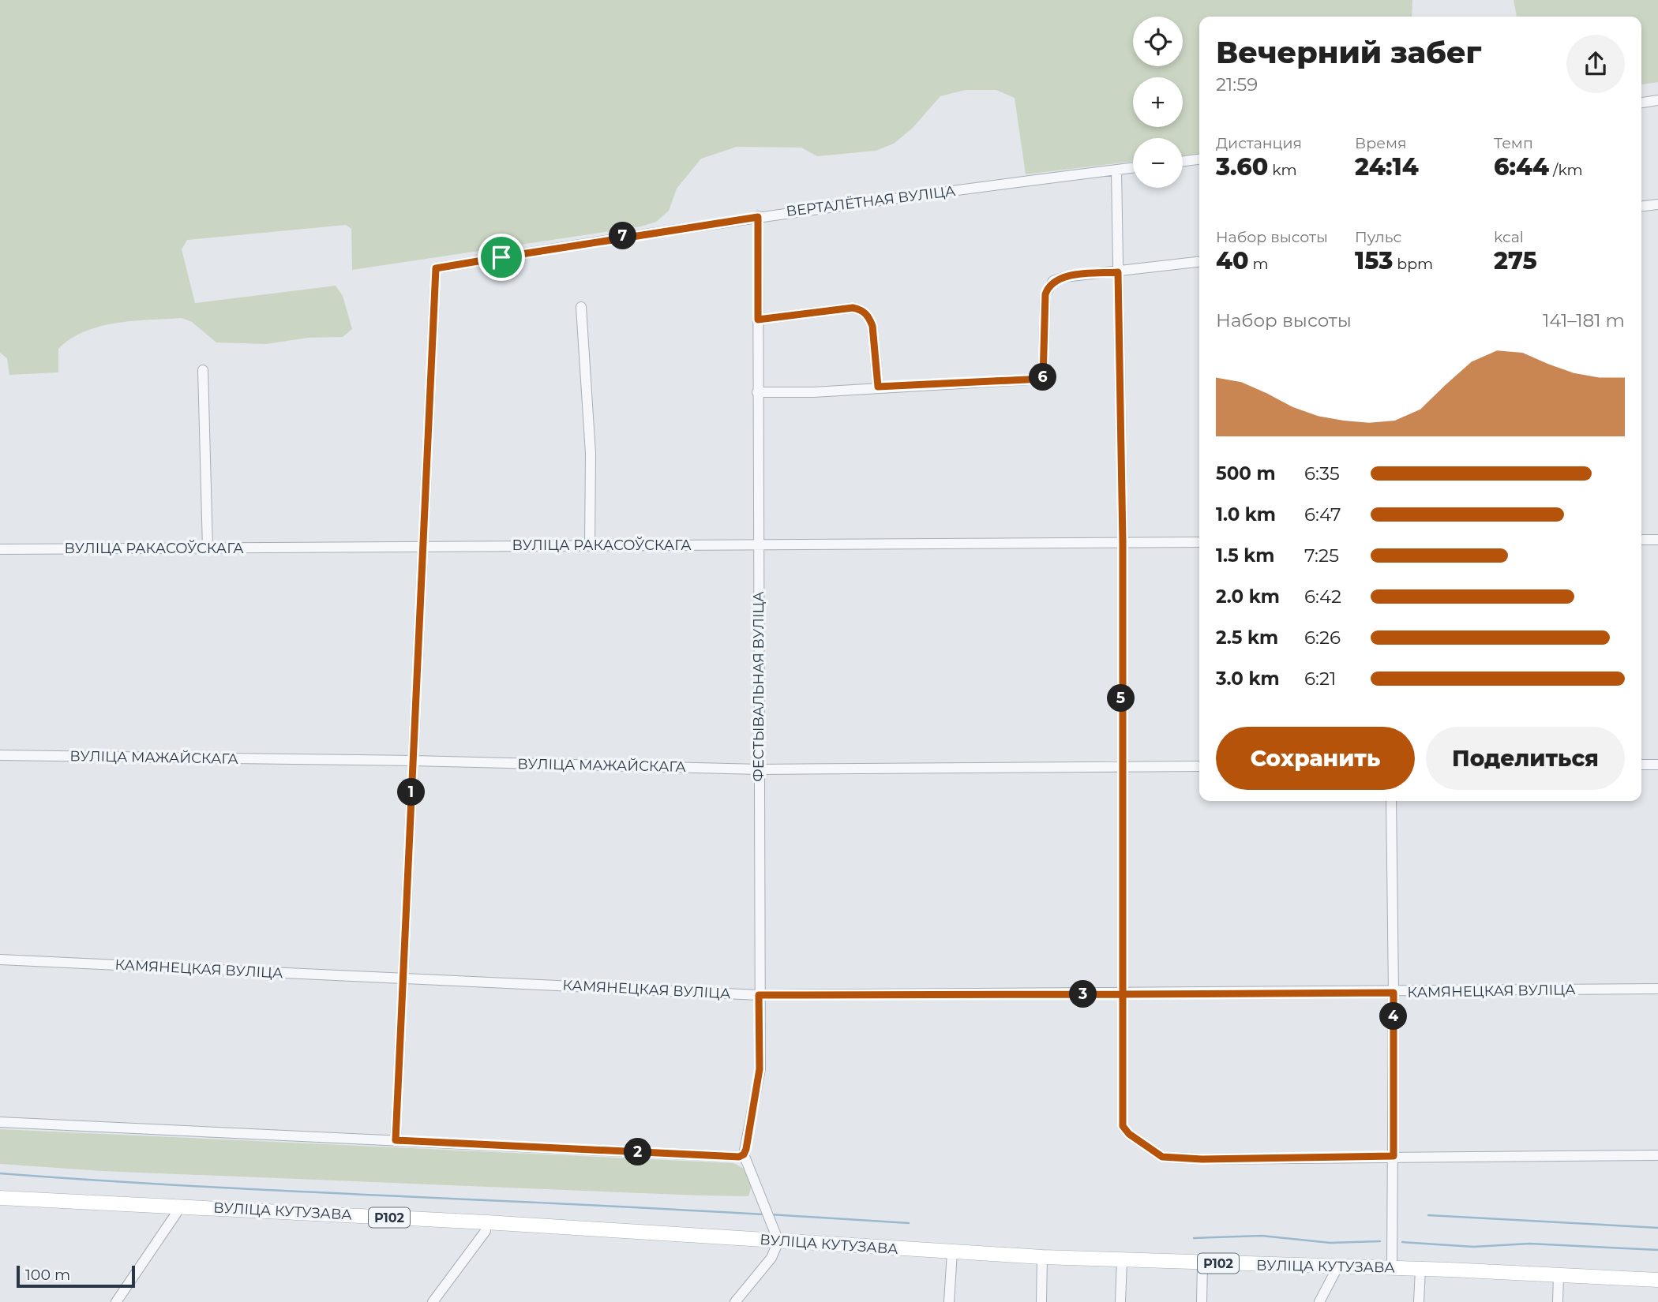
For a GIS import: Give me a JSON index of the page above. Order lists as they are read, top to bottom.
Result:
{
  "streets": {
    "main road": ["ВУЛІЦА КУТУЗАВА", "Р102"],
    "street": [
      "ВЕРТАЛЁТНАЯ ВУЛІЦА",
      "ВУЛІЦА РАКАСОЎСКАГА",
      "ФЕСТЫВАЛЬНАЯ ВУЛІЦА",
      "ВУЛІЦА МАЖАЙСКАГА",
      "КАМЯНЕЦКАЯ ВУЛІЦА"
    ]
  },
  "crossings": [
    ["ВЕРТАЛЁТНАЯ ВУЛІЦА", "ВУЛІЦА РАКАСОЎСКАГА"],
    ["ВЕРТАЛЁТНАЯ ВУЛІЦА", "ФЕСТЫВАЛЬНАЯ ВУЛІЦА"],
    ["ВУЛІЦА РАКАСОЎСКАГА", "ФЕСТЫВАЛЬНАЯ ВУЛІЦА"],
    ["ФЕСТЫВАЛЬНАЯ ВУЛІЦА", "ВУЛІЦА МАЖАЙСКАГА"],
    ["ФЕСТЫВАЛЬНАЯ ВУЛІЦА", "КАМЯНЕЦКАЯ ВУЛІЦА"]
  ],
  "scale_bar": "100 m",
  "page": {
    "map_buttons": ["+", "−"],
    "heading": ["Вечерний забег", "21:59"],
    "stats": [
      ["Дистанция", "3.60 km"],
      ["Время", "24:14"],
      ["Темп", "6:44 /km"],
      ["Набор высоты", "40 m"],
      ["Пульс", "153 bpm"],
      ["kcal", "275"]
    ],
    "pins": [
      "7",
      "6",
      "5",
      "1",
      "3",
      "4",
      "2"
    ],
    "chart": ["Набор высоты", "141–181 m"],
    "list": [
      {
        "name": "500 m",
        "note": "6:35"
      },
      {
        "name": "1.0 km",
        "note": "6:47"
      },
      {
        "name": "1.5 km",
        "note": "7:25"
      },
      {
        "name": "2.0 km",
        "note": "6:42"
      },
      {
        "name": "2.5 km",
        "note": "6:26"
      },
      {
        "name": "3.0 km",
        "note": "6:21"
      }
    ],
    "buttons": ["Сохранить", "Поделиться"],
    "scale": "100 m"
  }
}
